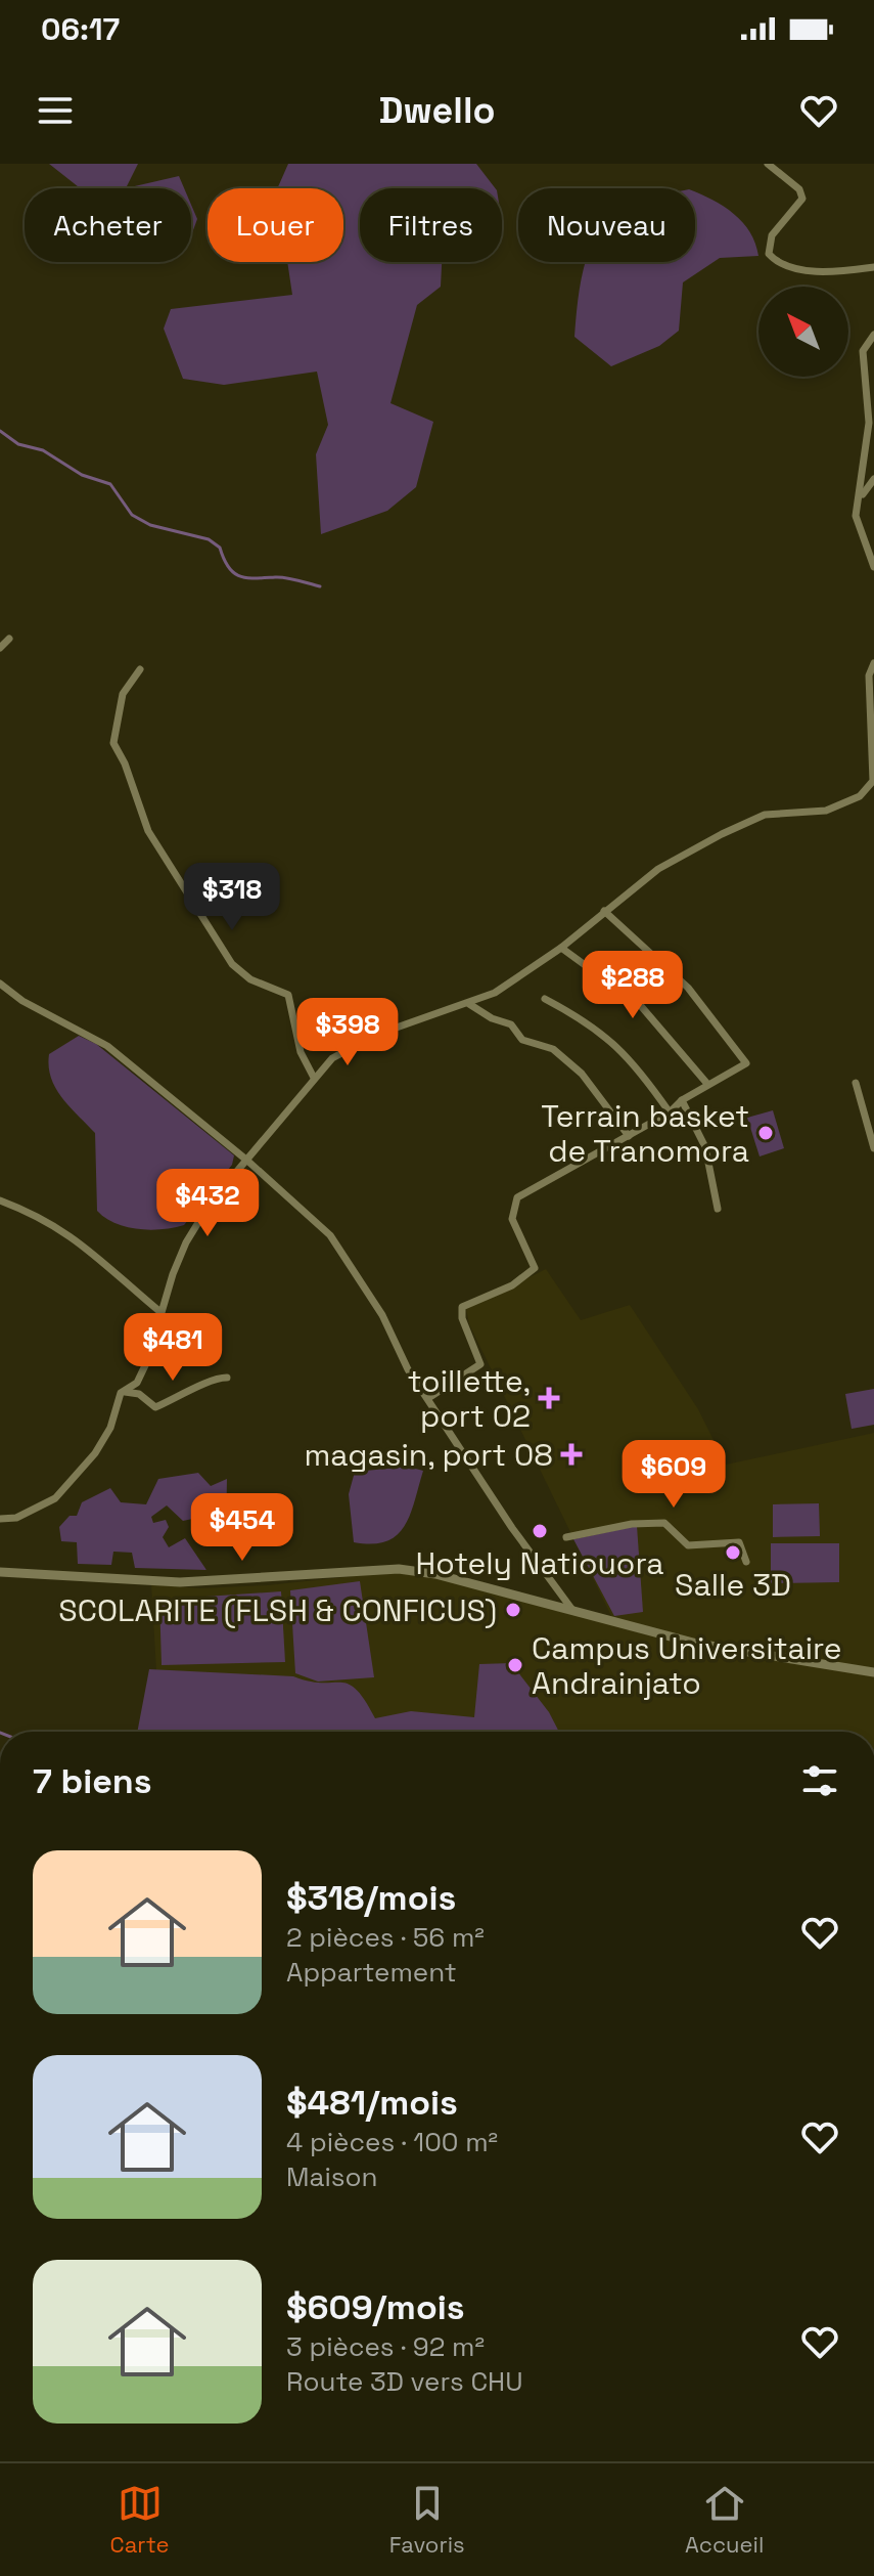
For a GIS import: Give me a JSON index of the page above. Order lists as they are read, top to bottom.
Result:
{
  "places": {
    "other": [
      "Terrain basket de Tranomora",
      "Hotely Natiouora",
      "Salle 3D",
      "SCOLARITE (FLSH & CONFICUS)",
      "Campus Universitaire Andrainjato"
    ],
    "health": ["toillette, port 02", "magasin, port 08"]
  },
  "north": "top left",
  "page": {
    "status": "06:17",
    "header": "Dwello",
    "chip": [
      "Acheter",
      "Louer",
      "Filtres",
      "Nouveau"
    ],
    "price": [
      "$318",
      "$288",
      "$398",
      "$432",
      "$481",
      "$609",
      "$454"
    ],
    "heading": "7 biens",
    "list": [
      {
        "name": "$318/mois",
        "note": "2 pièces · 56 m² · Appartement"
      },
      {
        "name": "$481/mois",
        "note": "4 pièces · 100 m² · Maison"
      },
      {
        "name": "$609/mois",
        "note": "3 pièces · 92 m² · Route 3D vers CHU"
      }
    ],
    "tabs": ["Carte", "Favoris", "Accueil"]
  }
}
